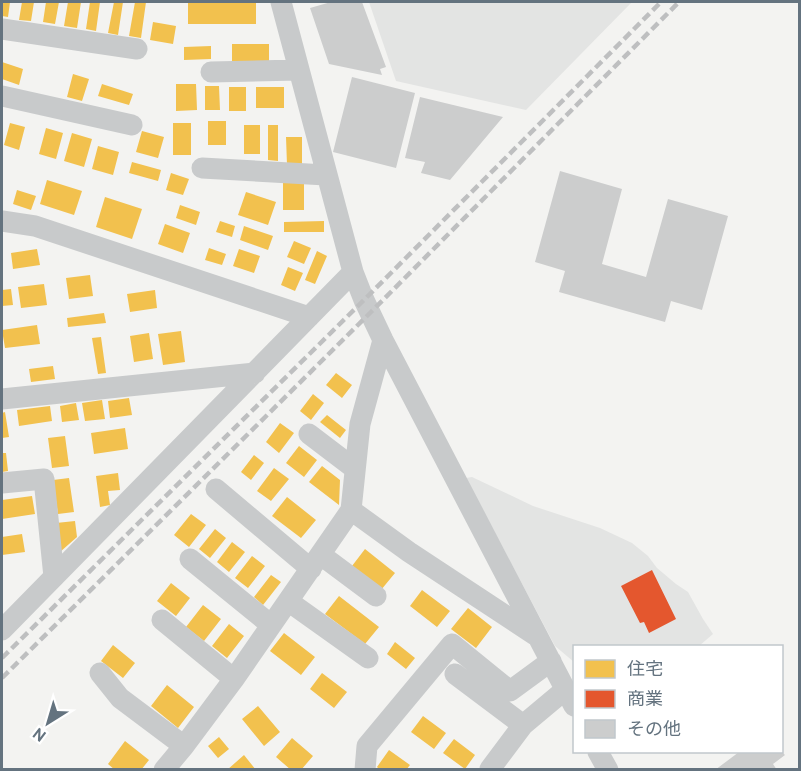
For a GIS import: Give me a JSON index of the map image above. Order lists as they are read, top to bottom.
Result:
{
  "legend": ["住宅", "商業", "その他"],
  "north": "bottom left"
}
